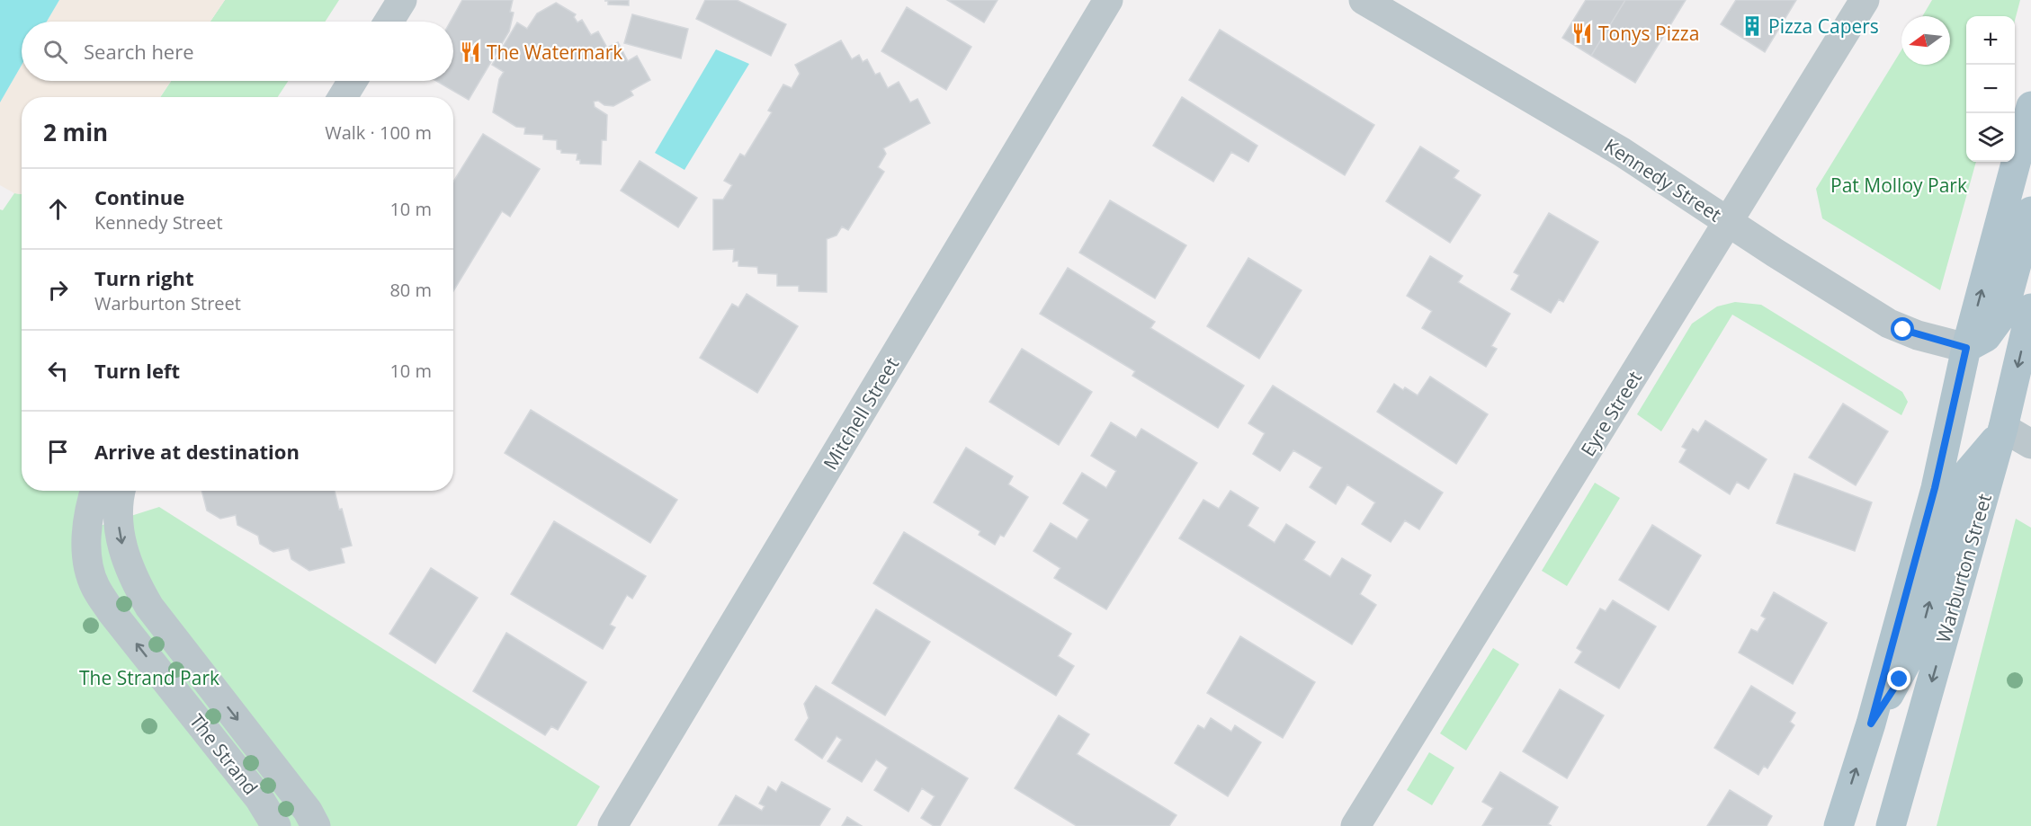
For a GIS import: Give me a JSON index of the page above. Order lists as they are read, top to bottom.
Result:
{
  "streets": {
    "main road": ["Warburton Street"],
    "street": [
      "Kennedy Street",
      "Mitchell Street",
      "Eyre Street",
      "The Strand"
    ]
  },
  "crossings": [
    ["Kennedy Street", "Eyre Street"]
  ],
  "parks": ["Pat Molloy Park", "The Strand Park"],
  "places": {
    "building": ["Pizza Capers"],
    "restaurant": ["Tonys Pizza", "The Watermark"]
  },
  "north": "left",
  "page": {
    "map_buttons": ["+", "−"],
    "search": "Search here",
    "heading": ["2 min", "Walk · 100 m"],
    "list": [
      ["Continue", "Kennedy Street", "10 m"],
      ["Turn right", "Warburton Street", "80 m"],
      ["Turn left", "10 m"],
      "Arrive at destination"
    ]
  }
}
